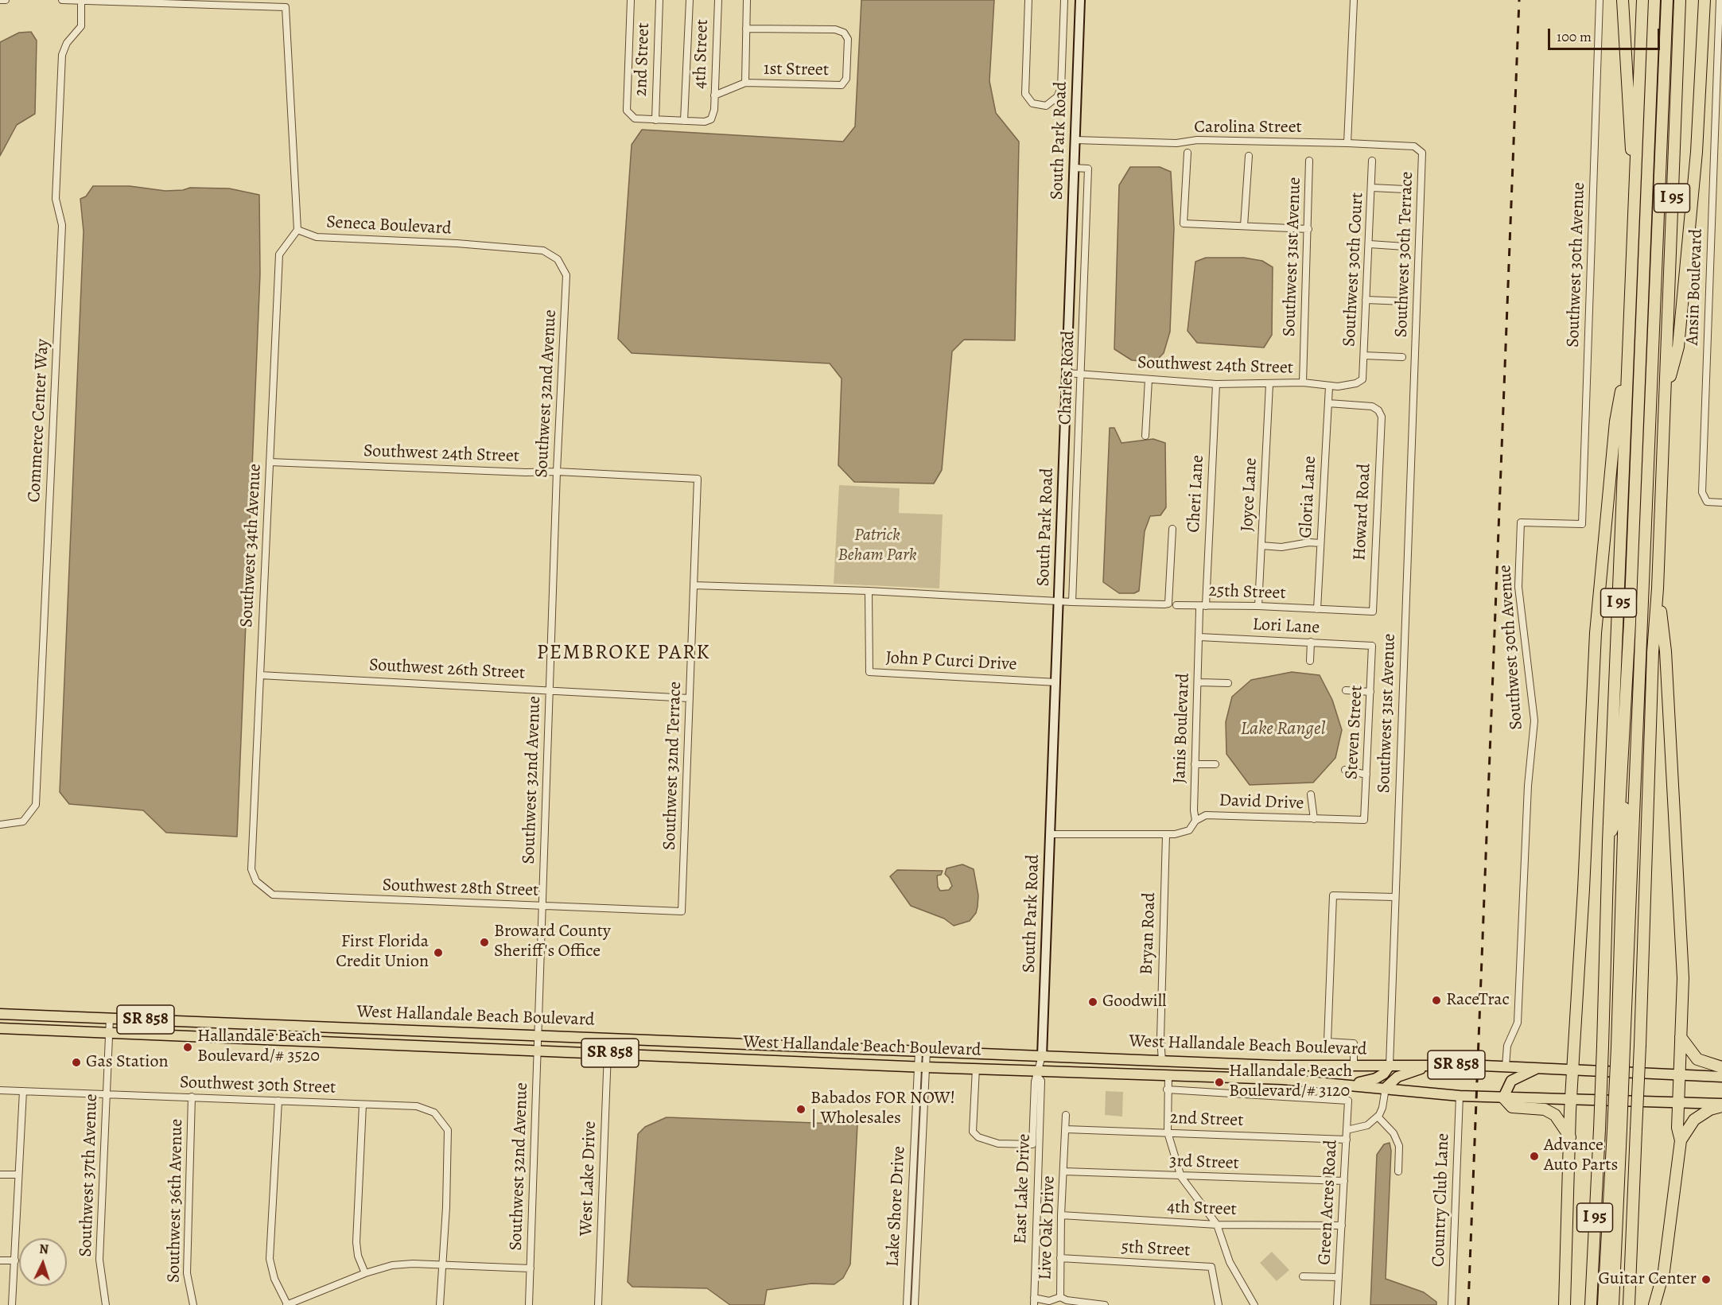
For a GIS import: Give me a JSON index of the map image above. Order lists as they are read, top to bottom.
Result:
{
  "streets": {
    "highway": ["I 95"],
    "main road": ["West Hallandale Beach Boulevard", "SR 858"],
    "street": [
      "4th Street",
      "2nd Street",
      "1st Street",
      "Carolina Street",
      "South Park Road",
      "Seneca Boulevard",
      "Southwest 30th Terrace",
      "Southwest 31st Avenue",
      "Southwest 30th Avenue",
      "Southwest 30th Court",
      "Ansin Boulevard",
      "Southwest 24th Street",
      "Charles Road",
      "Southwest 32nd Avenue",
      "Commerce Center Way",
      "Cheri Lane",
      "Joyce Lane",
      "Gloria Lane",
      "Howard Road",
      "Southwest 34th Avenue",
      "25th Street",
      "Lori Lane",
      "John P Curci Drive",
      "Southwest 26th Street",
      "Janis Boulevard",
      "Steven Street",
      "Southwest 32nd Terrace",
      "David Drive",
      "Southwest 28th Street",
      "Bryan Road",
      "Southwest 30th Street",
      "3rd Street",
      "Southwest 37th Avenue",
      "West Lake Drive",
      "East Lake Drive",
      "Country Club Lane",
      "Southwest 36th Avenue",
      "Green Acres Road",
      "Lake Shore Drive",
      "Live Oak Drive",
      "5th Street"
    ]
  },
  "crossings": [
    ["4th Street", "1st Street"],
    ["4th Street", "Green Acres Road"],
    ["4th Street", "Live Oak Drive"],
    ["2nd Street", "Green Acres Road"],
    ["2nd Street", "Live Oak Drive"],
    ["Carolina Street", "South Park Road"],
    ["Carolina Street", "Southwest 30th Terrace"],
    ["South Park Road", "Southwest 24th Street"],
    ["South Park Road", "Charles Road"],
    ["South Park Road", "John P Curci Drive"],
    ["South Park Road", "David Drive"],
    ["South Park Road", "West Hallandale Beach Boulevard"],
    ["Seneca Boulevard", "Southwest 32nd Avenue"],
    ["Seneca Boulevard", "Southwest 34th Avenue"],
    ["Southwest 30th Terrace", "Southwest 31st Avenue"],
    ["Southwest 31st Avenue", "Southwest 24th Street"],
    ["Southwest 31st Avenue", "West Hallandale Beach Boulevard"],
    ["Southwest 30th Avenue", "West Hallandale Beach Boulevard"],
    ["Southwest 30th Court", "Southwest 24th Street"],
    ["Southwest 24th Street", "Charles Road"],
    ["Southwest 24th Street", "Southwest 32nd Avenue"],
    ["Southwest 24th Street", "Cheri Lane"],
    ["Southwest 24th Street", "Joyce Lane"],
    ["Southwest 24th Street", "Gloria Lane"],
    ["Southwest 24th Street", "Southwest 34th Avenue"],
    ["Southwest 24th Street", "Southwest 32nd Terrace"],
    ["Southwest 32nd Avenue", "Southwest 26th Street"],
    ["Southwest 32nd Avenue", "Southwest 28th Street"],
    ["Southwest 32nd Avenue", "West Hallandale Beach Boulevard"],
    ["Cheri Lane", "25th Street"],
    ["Joyce Lane", "25th Street"],
    ["Gloria Lane", "Howard Road"],
    ["Gloria Lane", "25th Street"],
    ["Howard Road", "25th Street"],
    ["Southwest 34th Avenue", "Southwest 26th Street"],
    ["Southwest 34th Avenue", "Southwest 28th Street"],
    ["Lori Lane", "Janis Boulevard"],
    ["Lori Lane", "Steven Street"],
    ["Southwest 26th Street", "Southwest 32nd Terrace"],
    ["Janis Boulevard", "David Drive"],
    ["Steven Street", "David Drive"],
    ["Southwest 32nd Terrace", "Southwest 28th Street"],
    ["David Drive", "Bryan Road"],
    ["Bryan Road", "West Hallandale Beach Boulevard"],
    ["West Hallandale Beach Boulevard", "Southwest 37th Avenue"],
    ["West Hallandale Beach Boulevard", "West Lake Drive"],
    ["West Hallandale Beach Boulevard", "East Lake Drive"],
    ["West Hallandale Beach Boulevard", "Country Club Lane"],
    ["West Hallandale Beach Boulevard", "Lake Shore Drive"],
    ["Southwest 30th Street", "Southwest 37th Avenue"],
    ["Southwest 30th Street", "Southwest 36th Avenue"],
    ["3rd Street", "Green Acres Road"],
    ["3rd Street", "Live Oak Drive"],
    ["Live Oak Drive", "5th Street"]
  ],
  "districts": ["PEMBROKE PARK"],
  "water": ["Lake Rangel"],
  "parks": ["Patrick Beham Park"],
  "places": [
    "Broward County Sheriff's Office",
    "First Florida Credit Union",
    "RaceTrac",
    "Goodwill",
    "Hallandale Beach Boulevard/# 3520",
    "Gas Station",
    "Hallandale Beach Boulevard/# 3120",
    "Babados FOR NOW! | Wholesales",
    "Advance Auto Parts",
    "Guitar Center"
  ],
  "scale_bar": "100 m",
  "north": "top"
}
